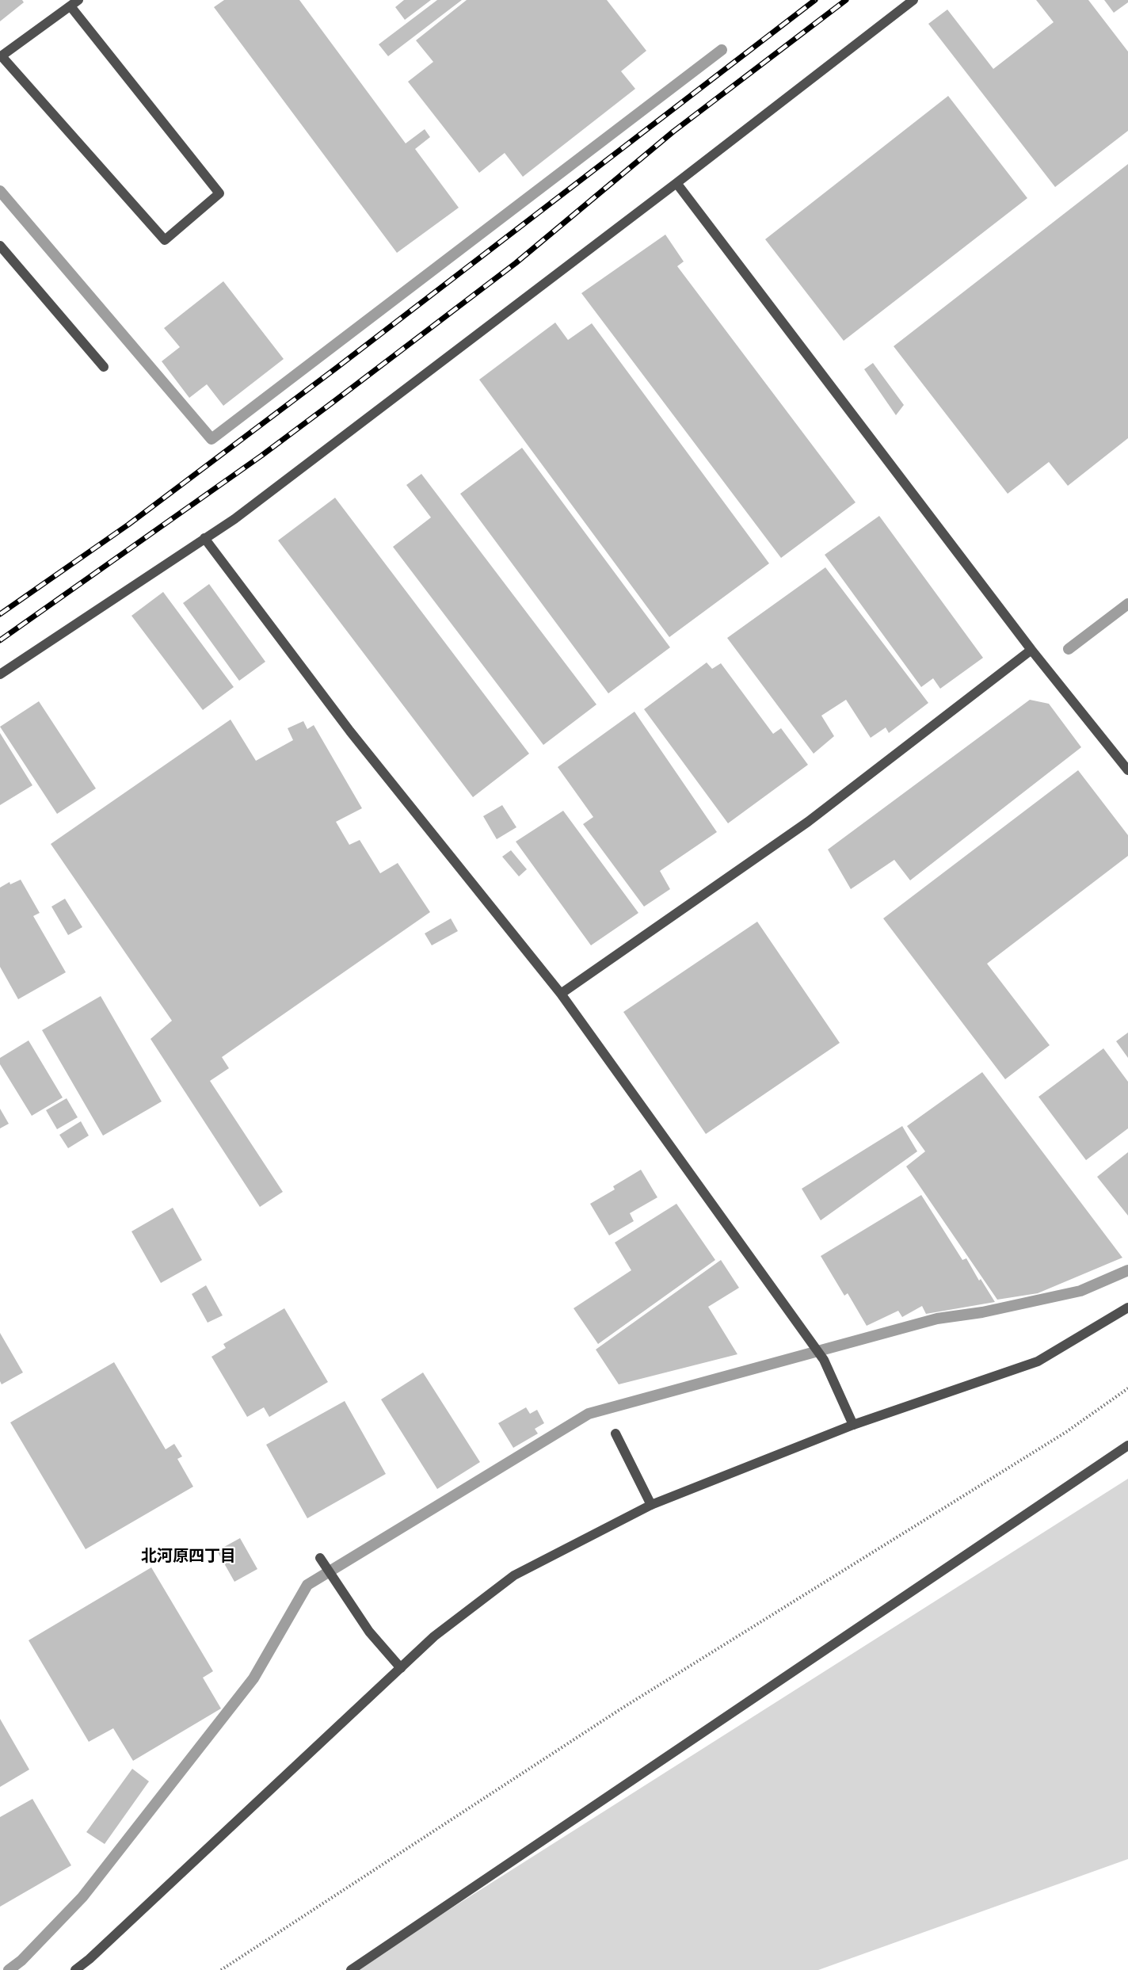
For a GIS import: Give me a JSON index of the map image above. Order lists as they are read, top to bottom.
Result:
{
  "districts": ["北河原四丁目"]
}
